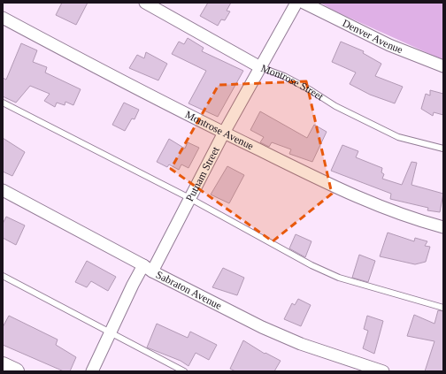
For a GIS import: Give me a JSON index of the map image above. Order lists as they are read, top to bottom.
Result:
{
  "streets": {
    "street": [
      "Denver Avenue",
      "Montrose Street",
      "Montrose Avenue",
      "Putnam Street",
      "Sabraton Avenue"
    ]
  },
  "crossings": [
    ["Montrose Street", "Putnam Street"],
    ["Montrose Avenue", "Putnam Street"],
    ["Putnam Street", "Sabraton Avenue"]
  ]
}
